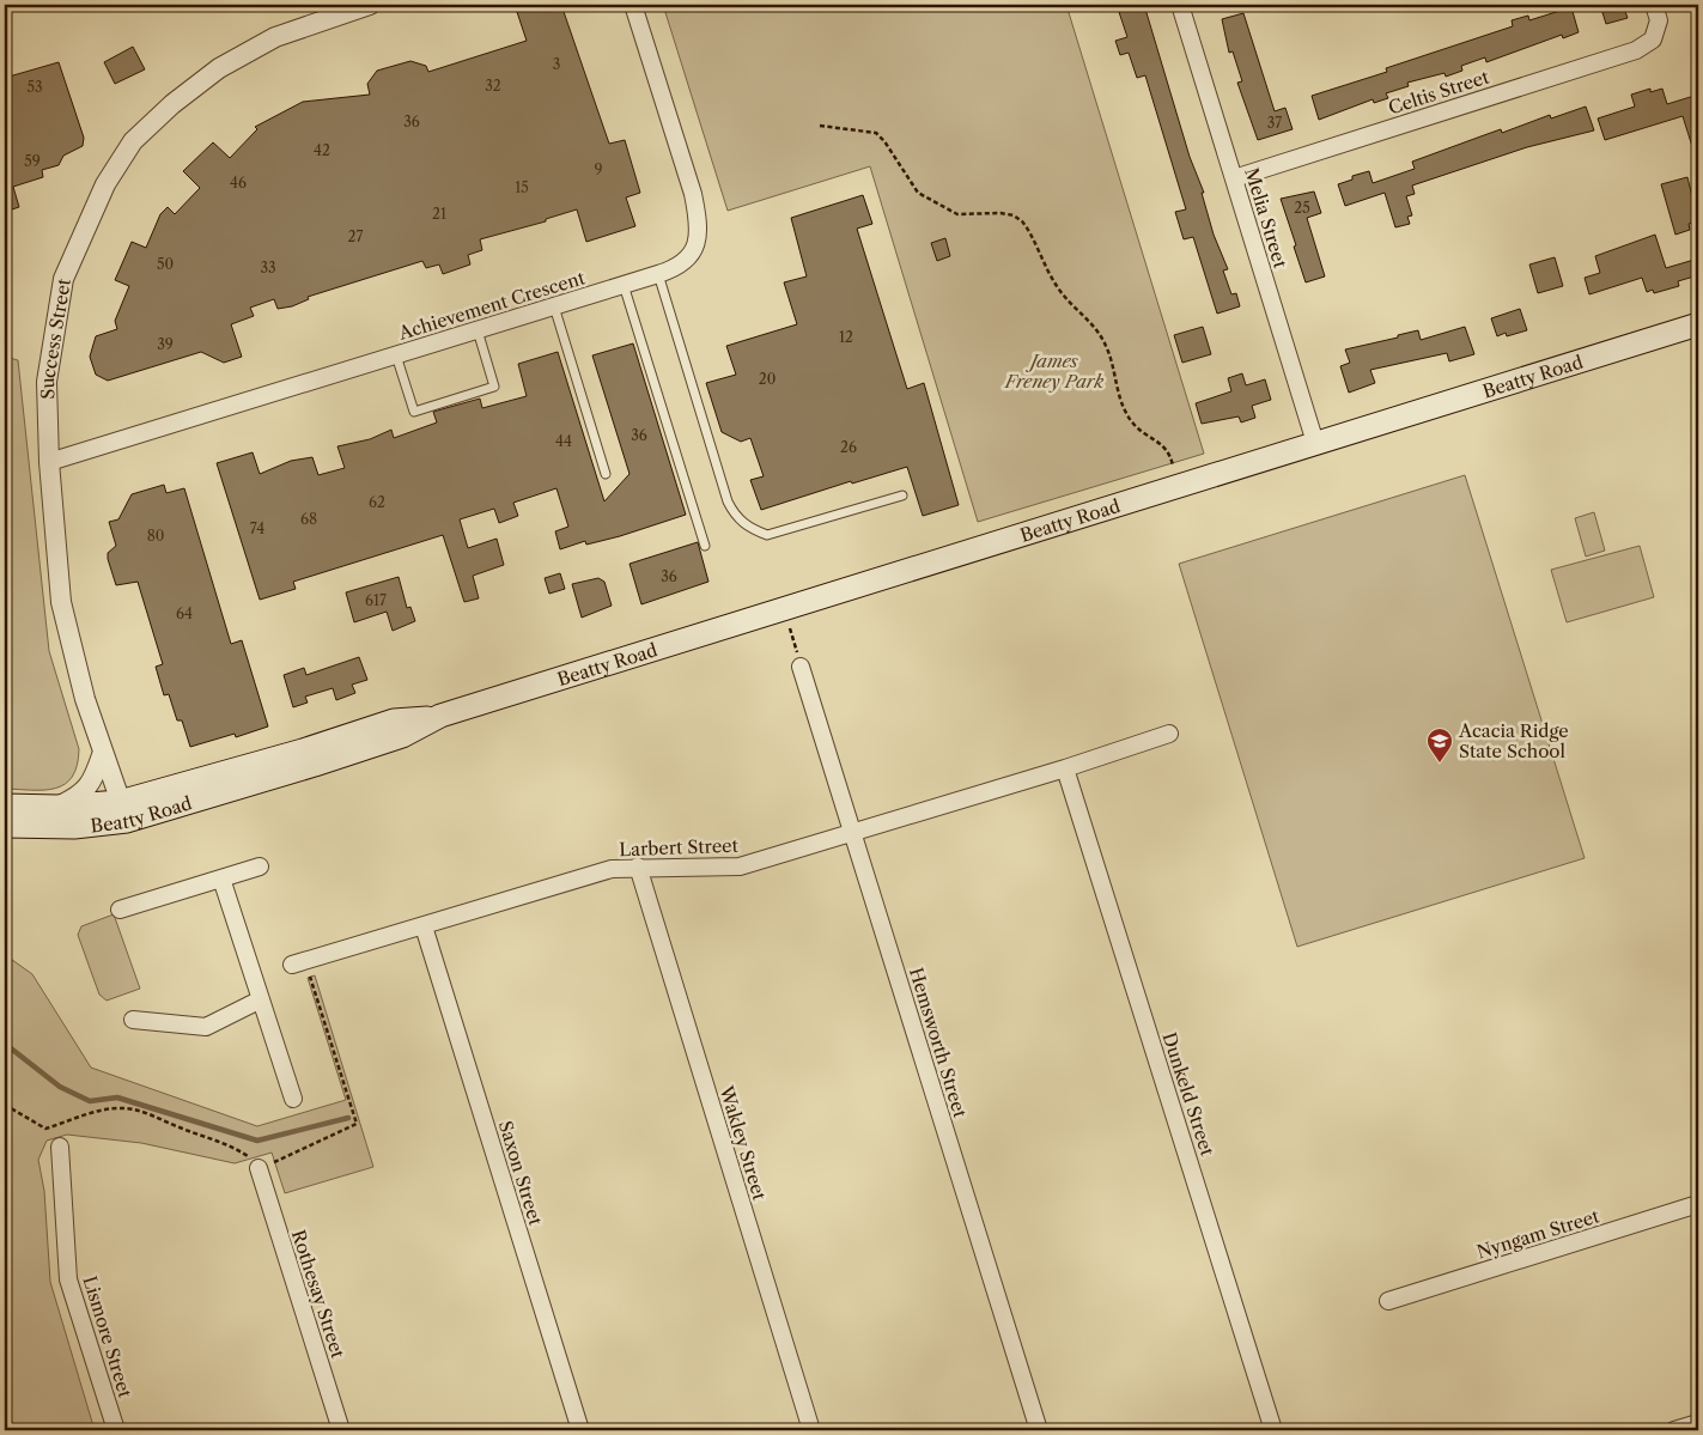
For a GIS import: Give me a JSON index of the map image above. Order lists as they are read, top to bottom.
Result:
{
  "streets": {
    "main road": ["Beatty Road"],
    "street": [
      "Celtis Street",
      "Melia Street",
      "Achievement Crescent",
      "Success Street",
      "Larbert Street",
      "Hemsworth Street",
      "Dunkeld Street",
      "Wakley Street",
      "Saxon Street",
      "Nyngam Street",
      "Rothesay Street",
      "Lismore Street"
    ]
  },
  "crossings": [
    ["Celtis Street", "Melia Street"],
    ["Melia Street", "Beatty Road"],
    ["Achievement Crescent", "Success Street"],
    ["Success Street", "Beatty Road"],
    ["Larbert Street", "Hemsworth Street"],
    ["Larbert Street", "Dunkeld Street"],
    ["Larbert Street", "Wakley Street"],
    ["Larbert Street", "Saxon Street"]
  ],
  "parks": ["James Freney Park"],
  "places": {
    "school or university": ["Acacia Ridge State School"]
  },
  "house_numbers": [
    "3",
    "32",
    "53",
    "36",
    "37",
    "42",
    "59",
    "9",
    "46",
    "15",
    "25",
    "21",
    "27",
    "50",
    "33",
    "12",
    "39",
    "20",
    "36",
    "44",
    "26",
    "62",
    "68",
    "74",
    "80",
    "36",
    "617",
    "64"
  ]
}
